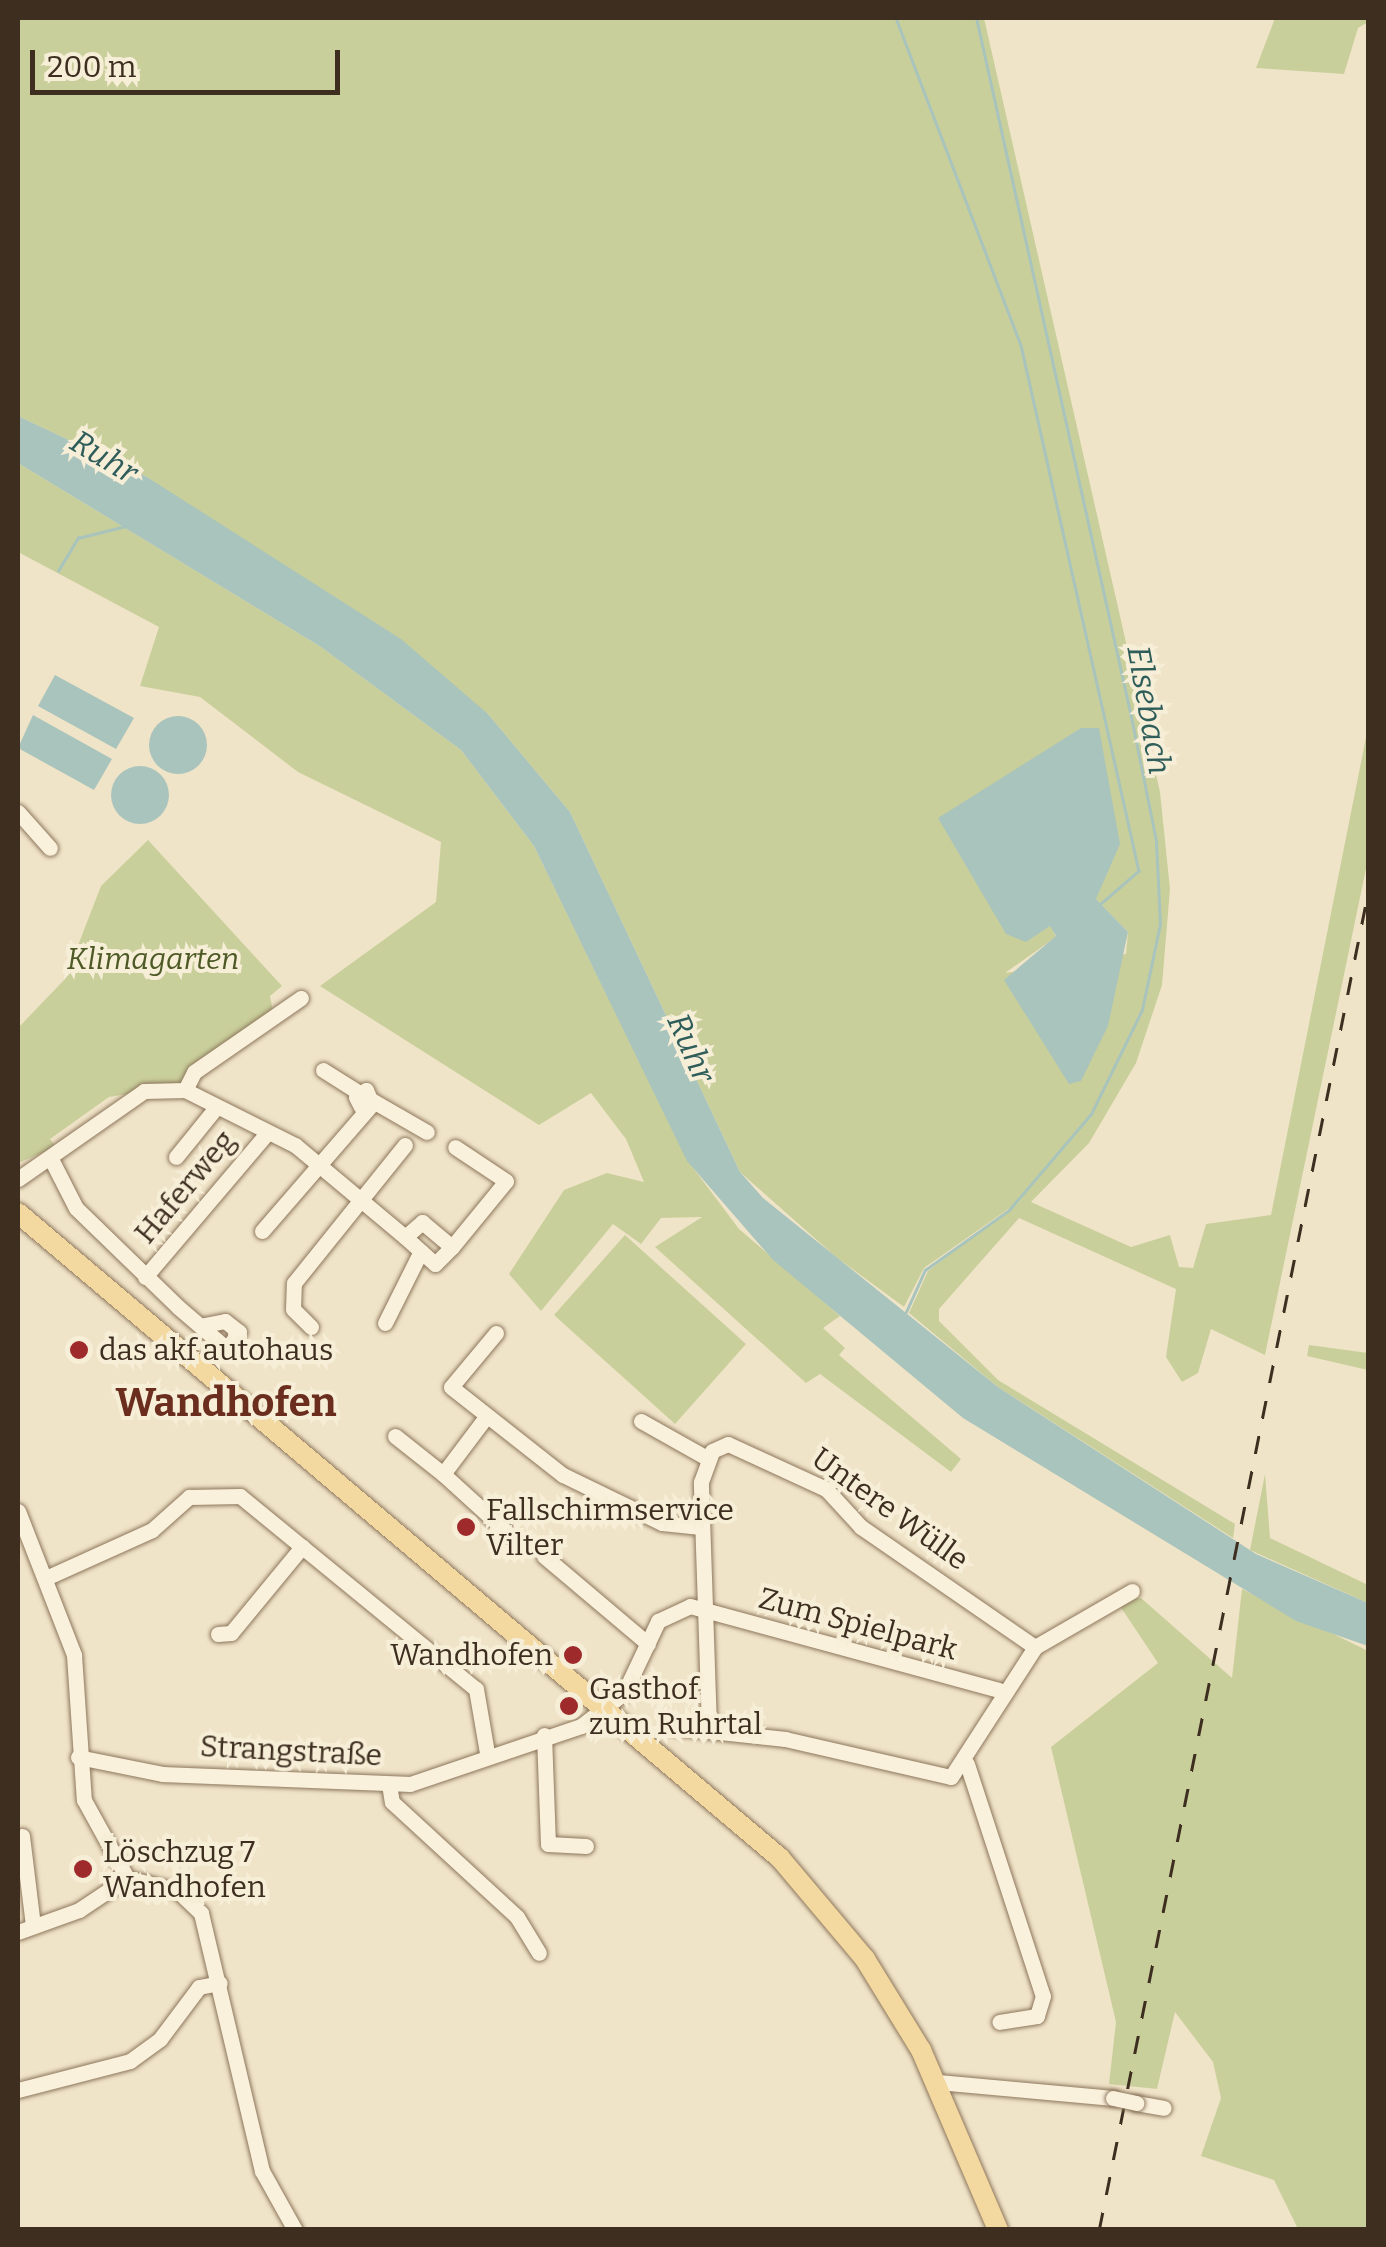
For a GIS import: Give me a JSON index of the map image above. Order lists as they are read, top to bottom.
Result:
{
  "streets": {
    "street": [
      "Haferweg",
      "Untere Wülle",
      "Zum Spielpark",
      "Strangstraße"
    ]
  },
  "districts": ["Wandhofen"],
  "water": ["Ruhr", "Elsebach"],
  "parks": ["Klimagarten"],
  "places": [
    "das akf autohaus",
    "Fallschirmservice Vilter",
    "Wandhofen",
    "Gasthof zum Ruhrtal",
    "Löschzug 7 Wandhofen"
  ],
  "scale_bar": "200 m"
}
